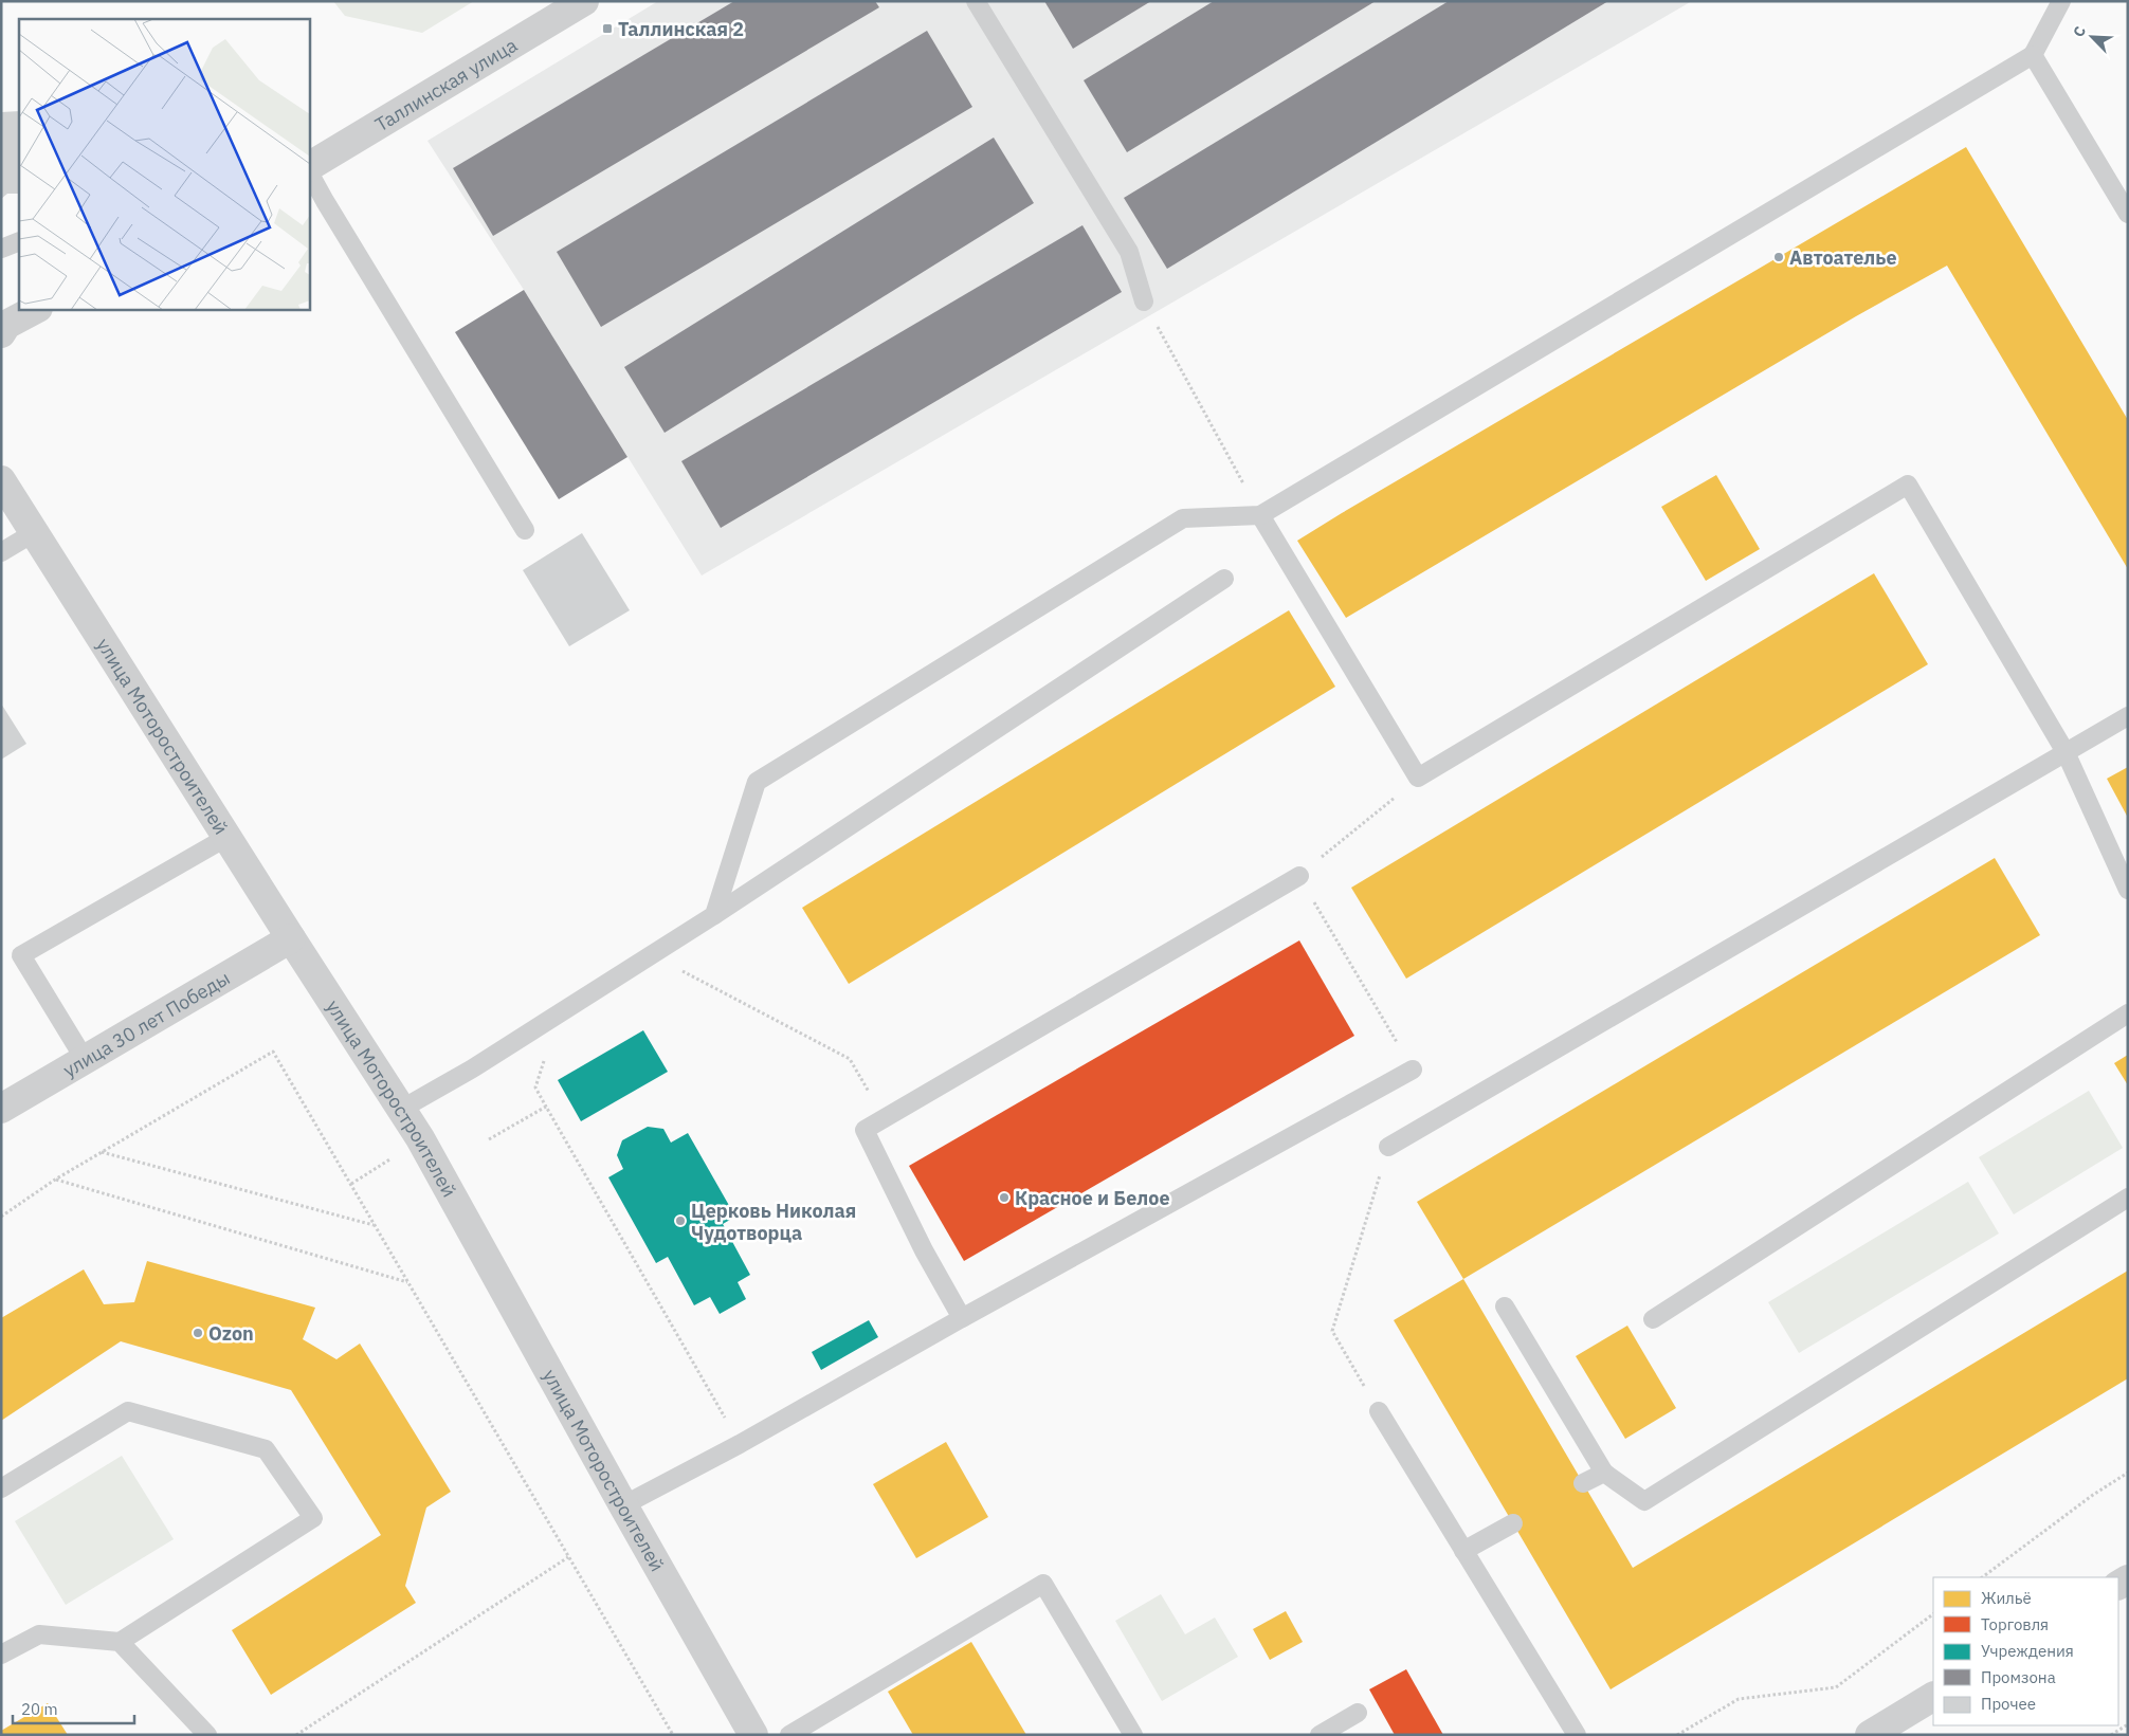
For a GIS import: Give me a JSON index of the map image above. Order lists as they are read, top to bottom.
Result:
{
  "streets": {
    "street": ["Таллинская улица", "улица Моторостроителей", "улица 30 лет Победы"]
  },
  "crossings": [
    ["улица Моторостроителей", "улица 30 лет Победы"]
  ],
  "places": {
    "transit": ["Таллинская 2"],
    "other": [
      "Автоателье",
      "Красное и Белое",
      "Церковь Николая Чудотворца",
      "Ozon"
    ]
  },
  "legend": [
    "Жильё",
    "Торговля",
    "Учреждения",
    "Промзона",
    "Прочее"
  ],
  "scale_bar": "20 m",
  "north": "top left"
}
